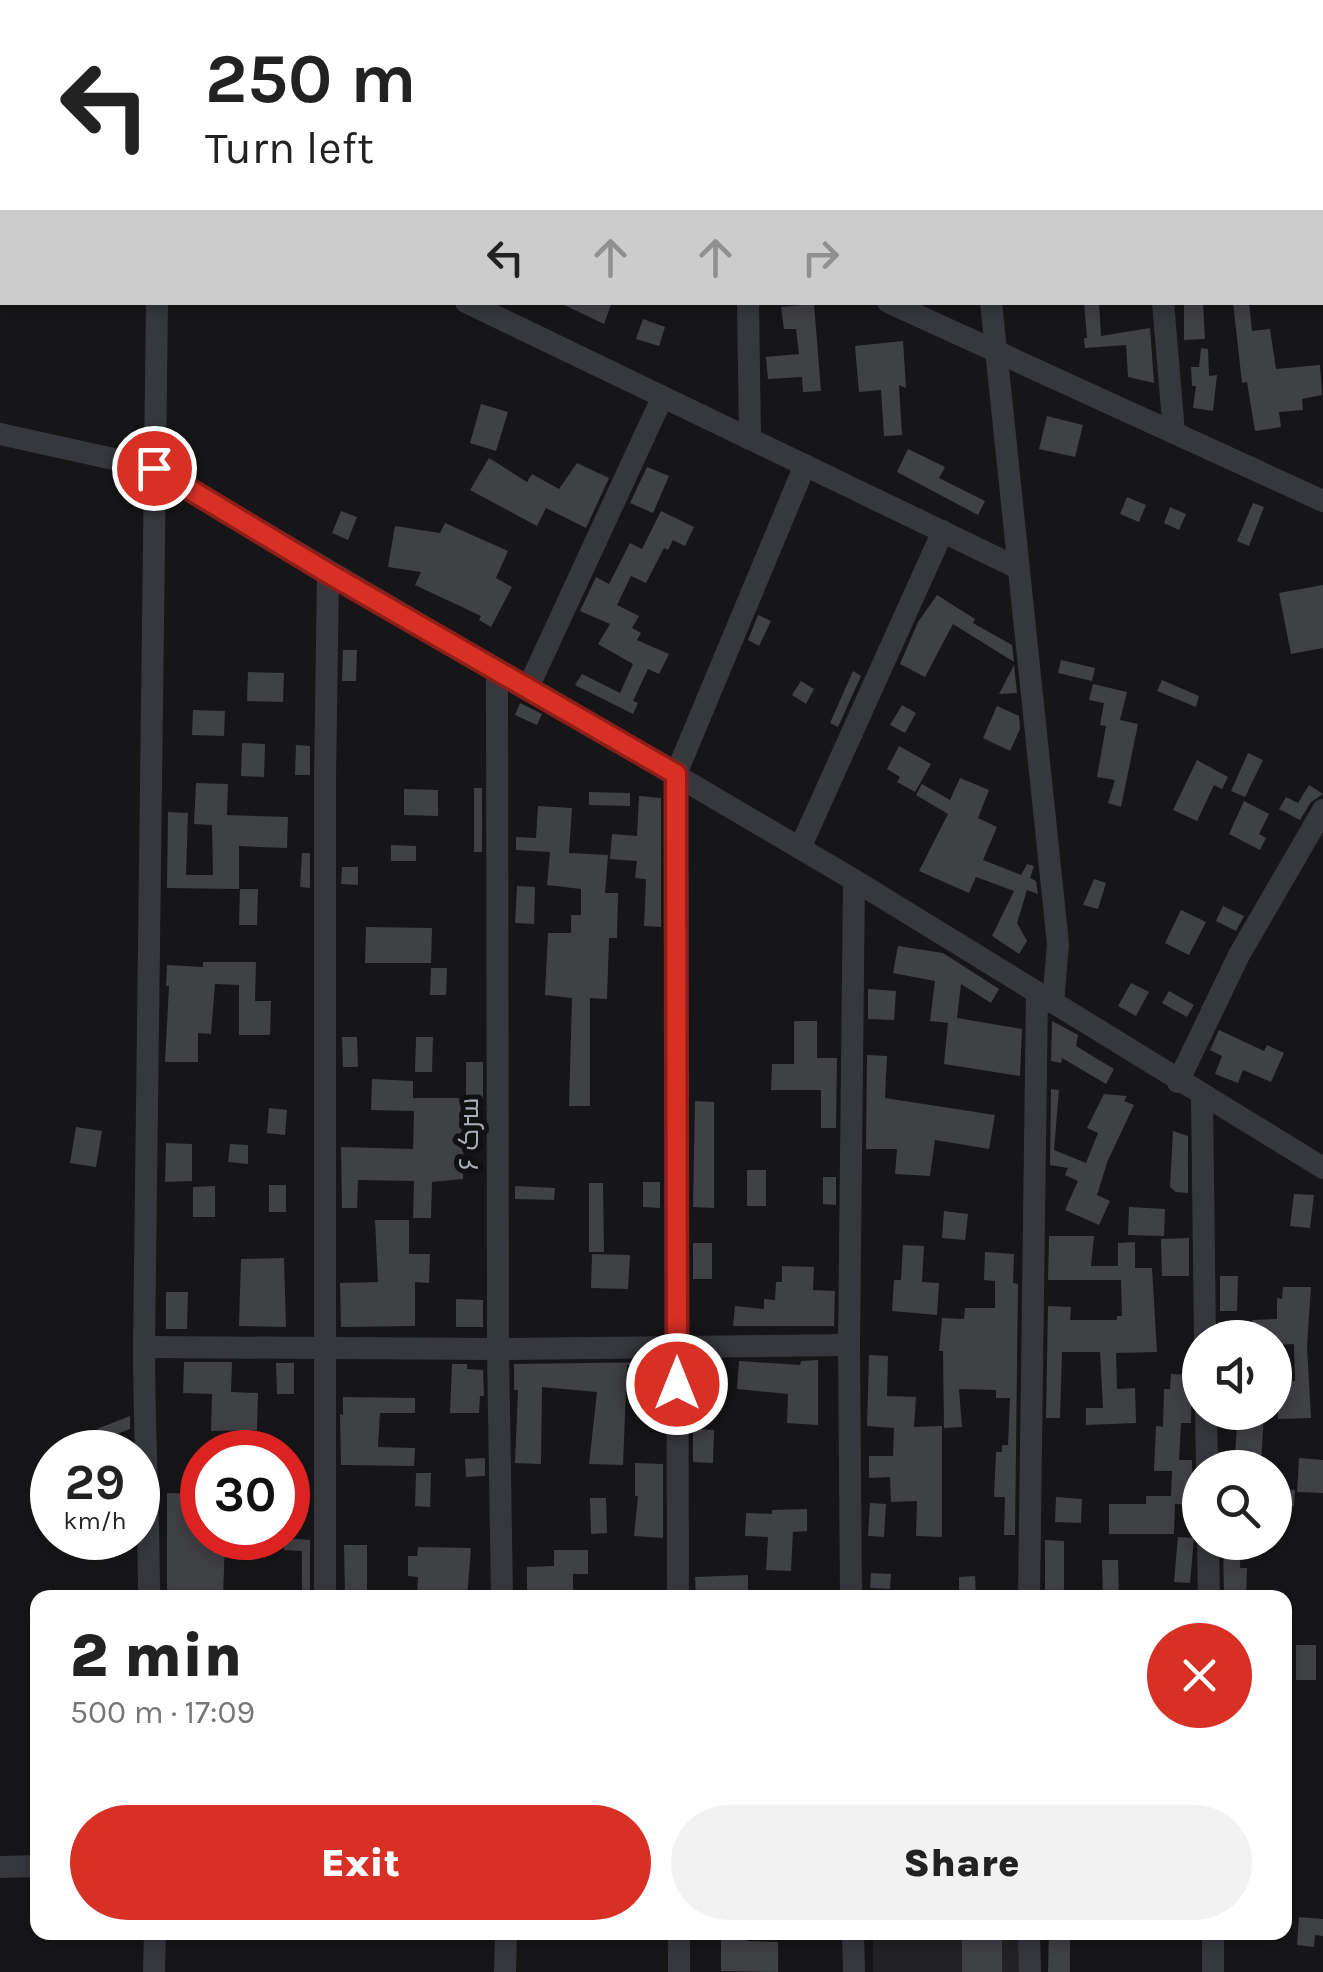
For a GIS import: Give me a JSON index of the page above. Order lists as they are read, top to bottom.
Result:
{
  "streets": {
    "street": ["سرک ۶"]
  },
  "page": {
    "turn": ["250 m", "Turn left"],
    "speed": "29 km/h",
    "limit": "30",
    "heading": ["2 min", "500 m · 17:09"],
    "buttons": ["Exit", "Share"]
  }
}
